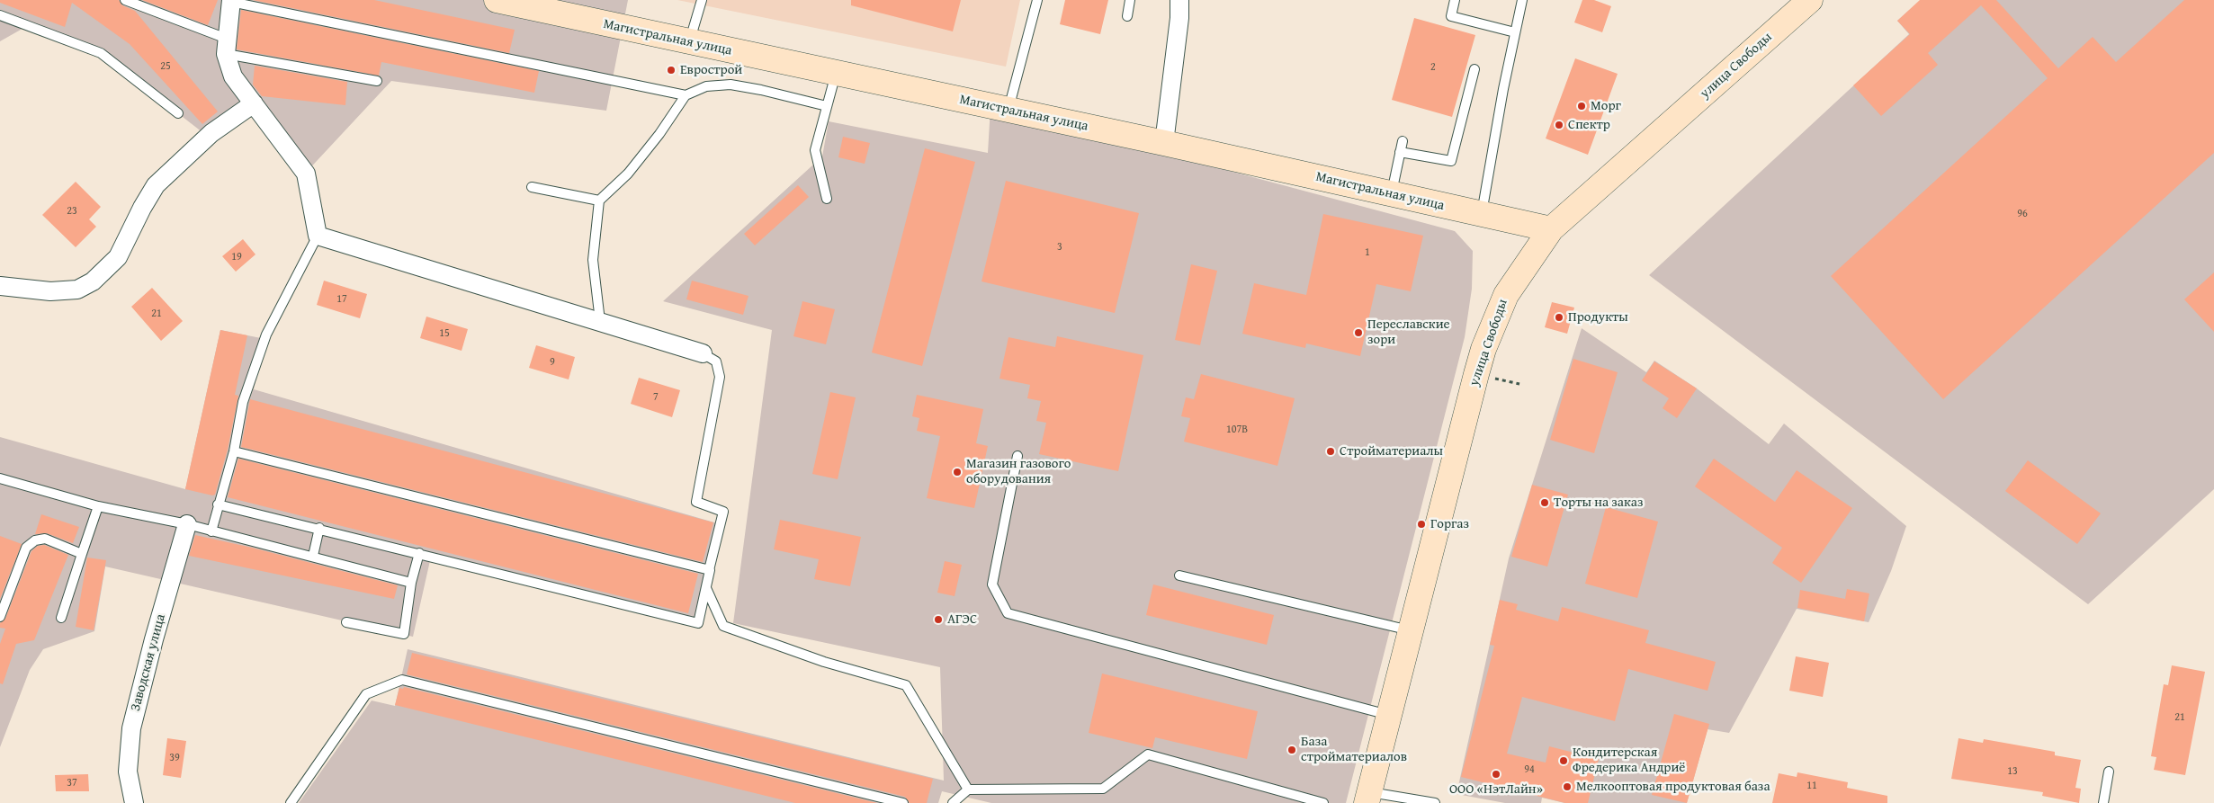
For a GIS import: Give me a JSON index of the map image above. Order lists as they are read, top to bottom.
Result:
{
  "streets": {
    "main road": ["Магистральная улица", "улица Свободы"],
    "street": ["Заводская улица"]
  },
  "crossings": [
    ["Магистральная улица", "улица Свободы"]
  ],
  "places": [
    "Еврострой",
    "Морг",
    "Спектр",
    "Продукты",
    "Переславские зори",
    "Стройматериалы",
    "Магазин газового оборудования",
    "Торты на заказ",
    "Горгаз",
    "АГЭС",
    "База стройматериалов",
    "Кондитерская Фредерика Андриё",
    "ООО «НэтЛайн»",
    "Мелкооптовая продуктовая база"
  ],
  "house_numbers": [
    "25",
    "2",
    "23",
    "96",
    "3",
    "1",
    "19",
    "17",
    "21",
    "15",
    "9",
    "7",
    "107В",
    "21",
    "39",
    "94",
    "13",
    "37",
    "11"
  ]
}
